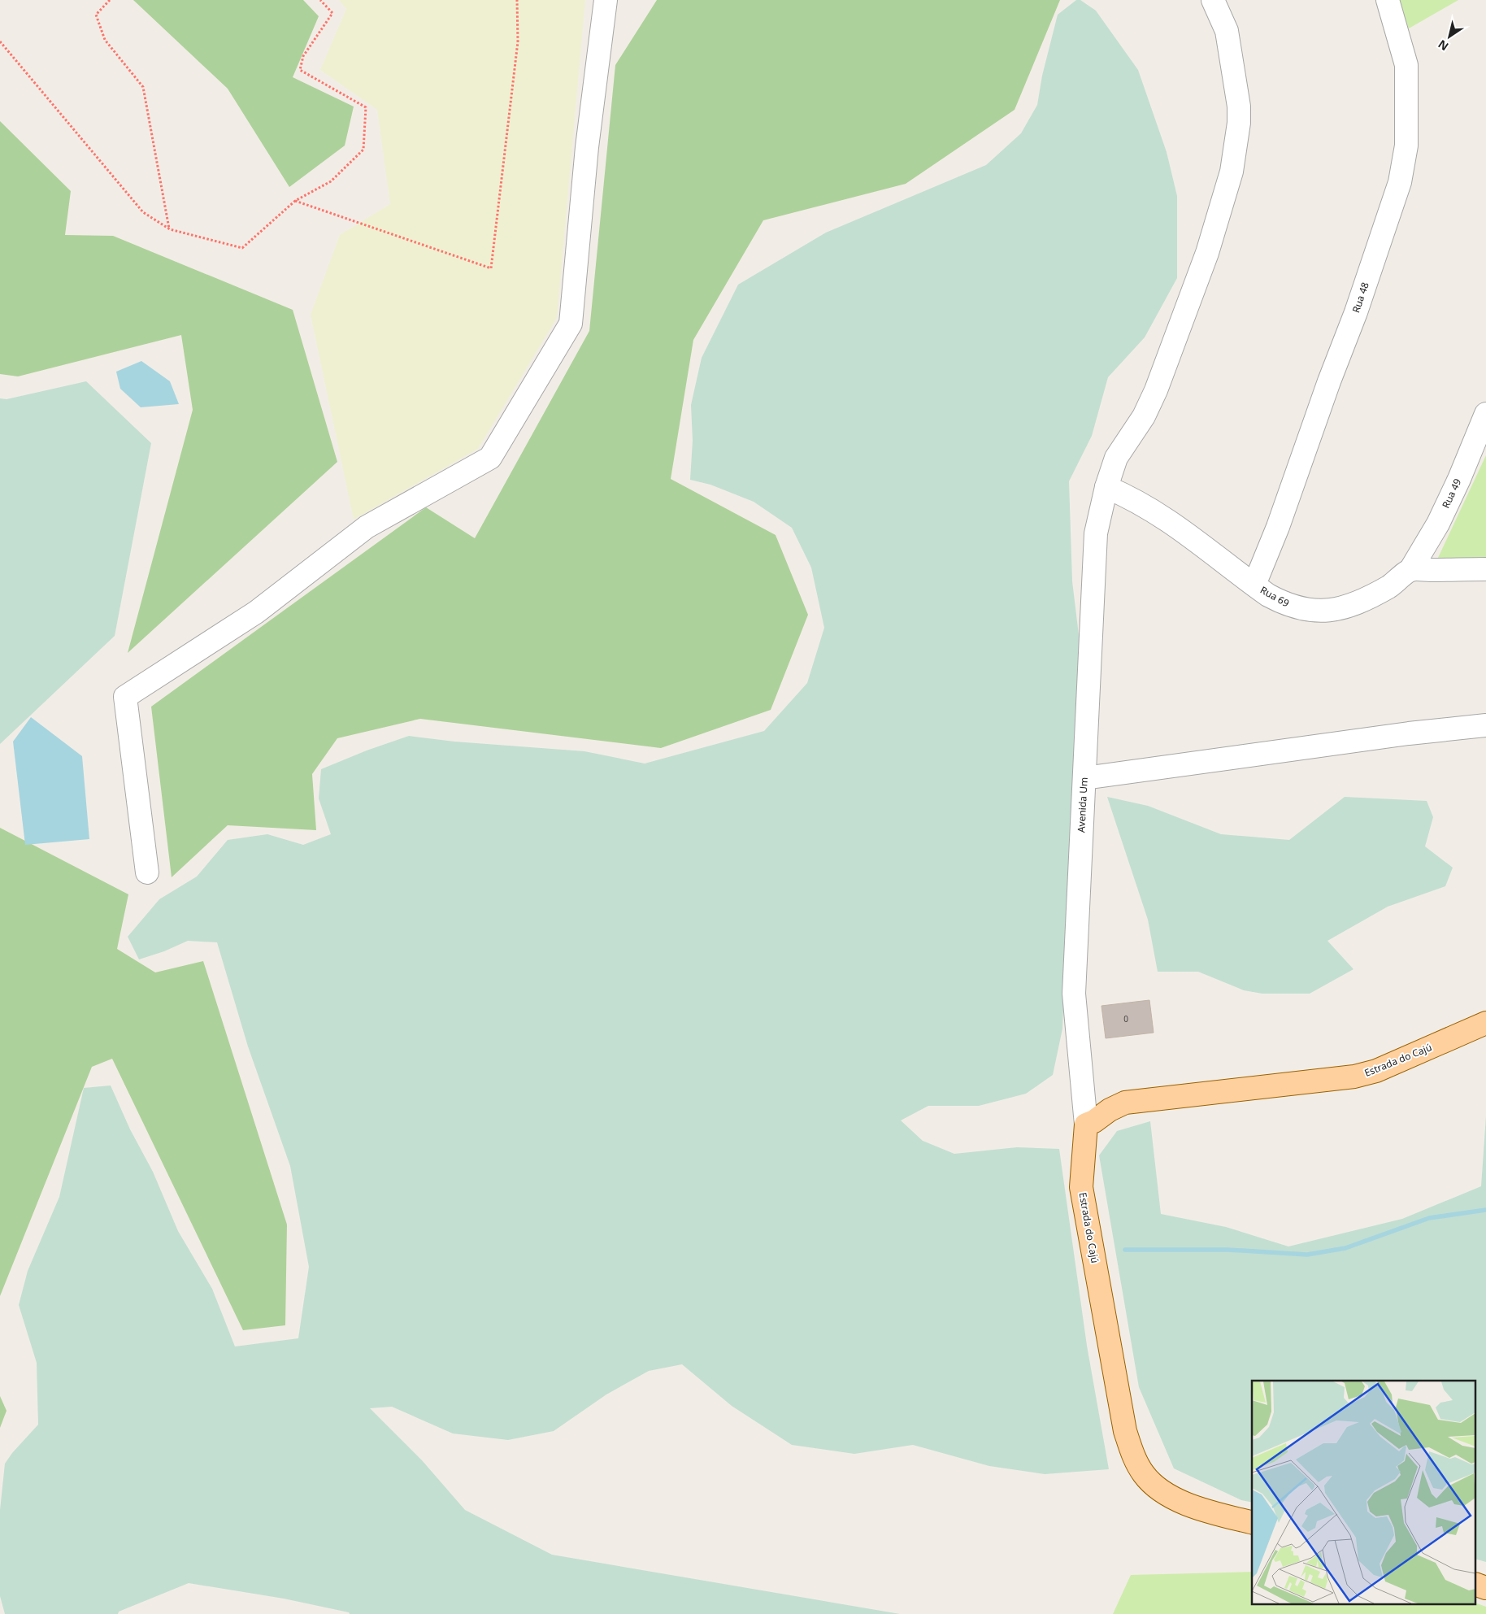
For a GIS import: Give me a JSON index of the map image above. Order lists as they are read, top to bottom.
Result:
{
  "streets": {
    "main road": ["Estrada do Cajú"],
    "street": [
      "Rua 48",
      "Rua 49",
      "Rua 69",
      "Avenida Um"
    ]
  },
  "crossings": [
    ["Rua 48", "Rua 69"],
    ["Rua 49", "Rua 69"],
    ["Rua 69", "Avenida Um"],
    ["Avenida Um", "Estrada do Cajú"]
  ],
  "house_numbers": ["0"],
  "north": "bottom left"
}
